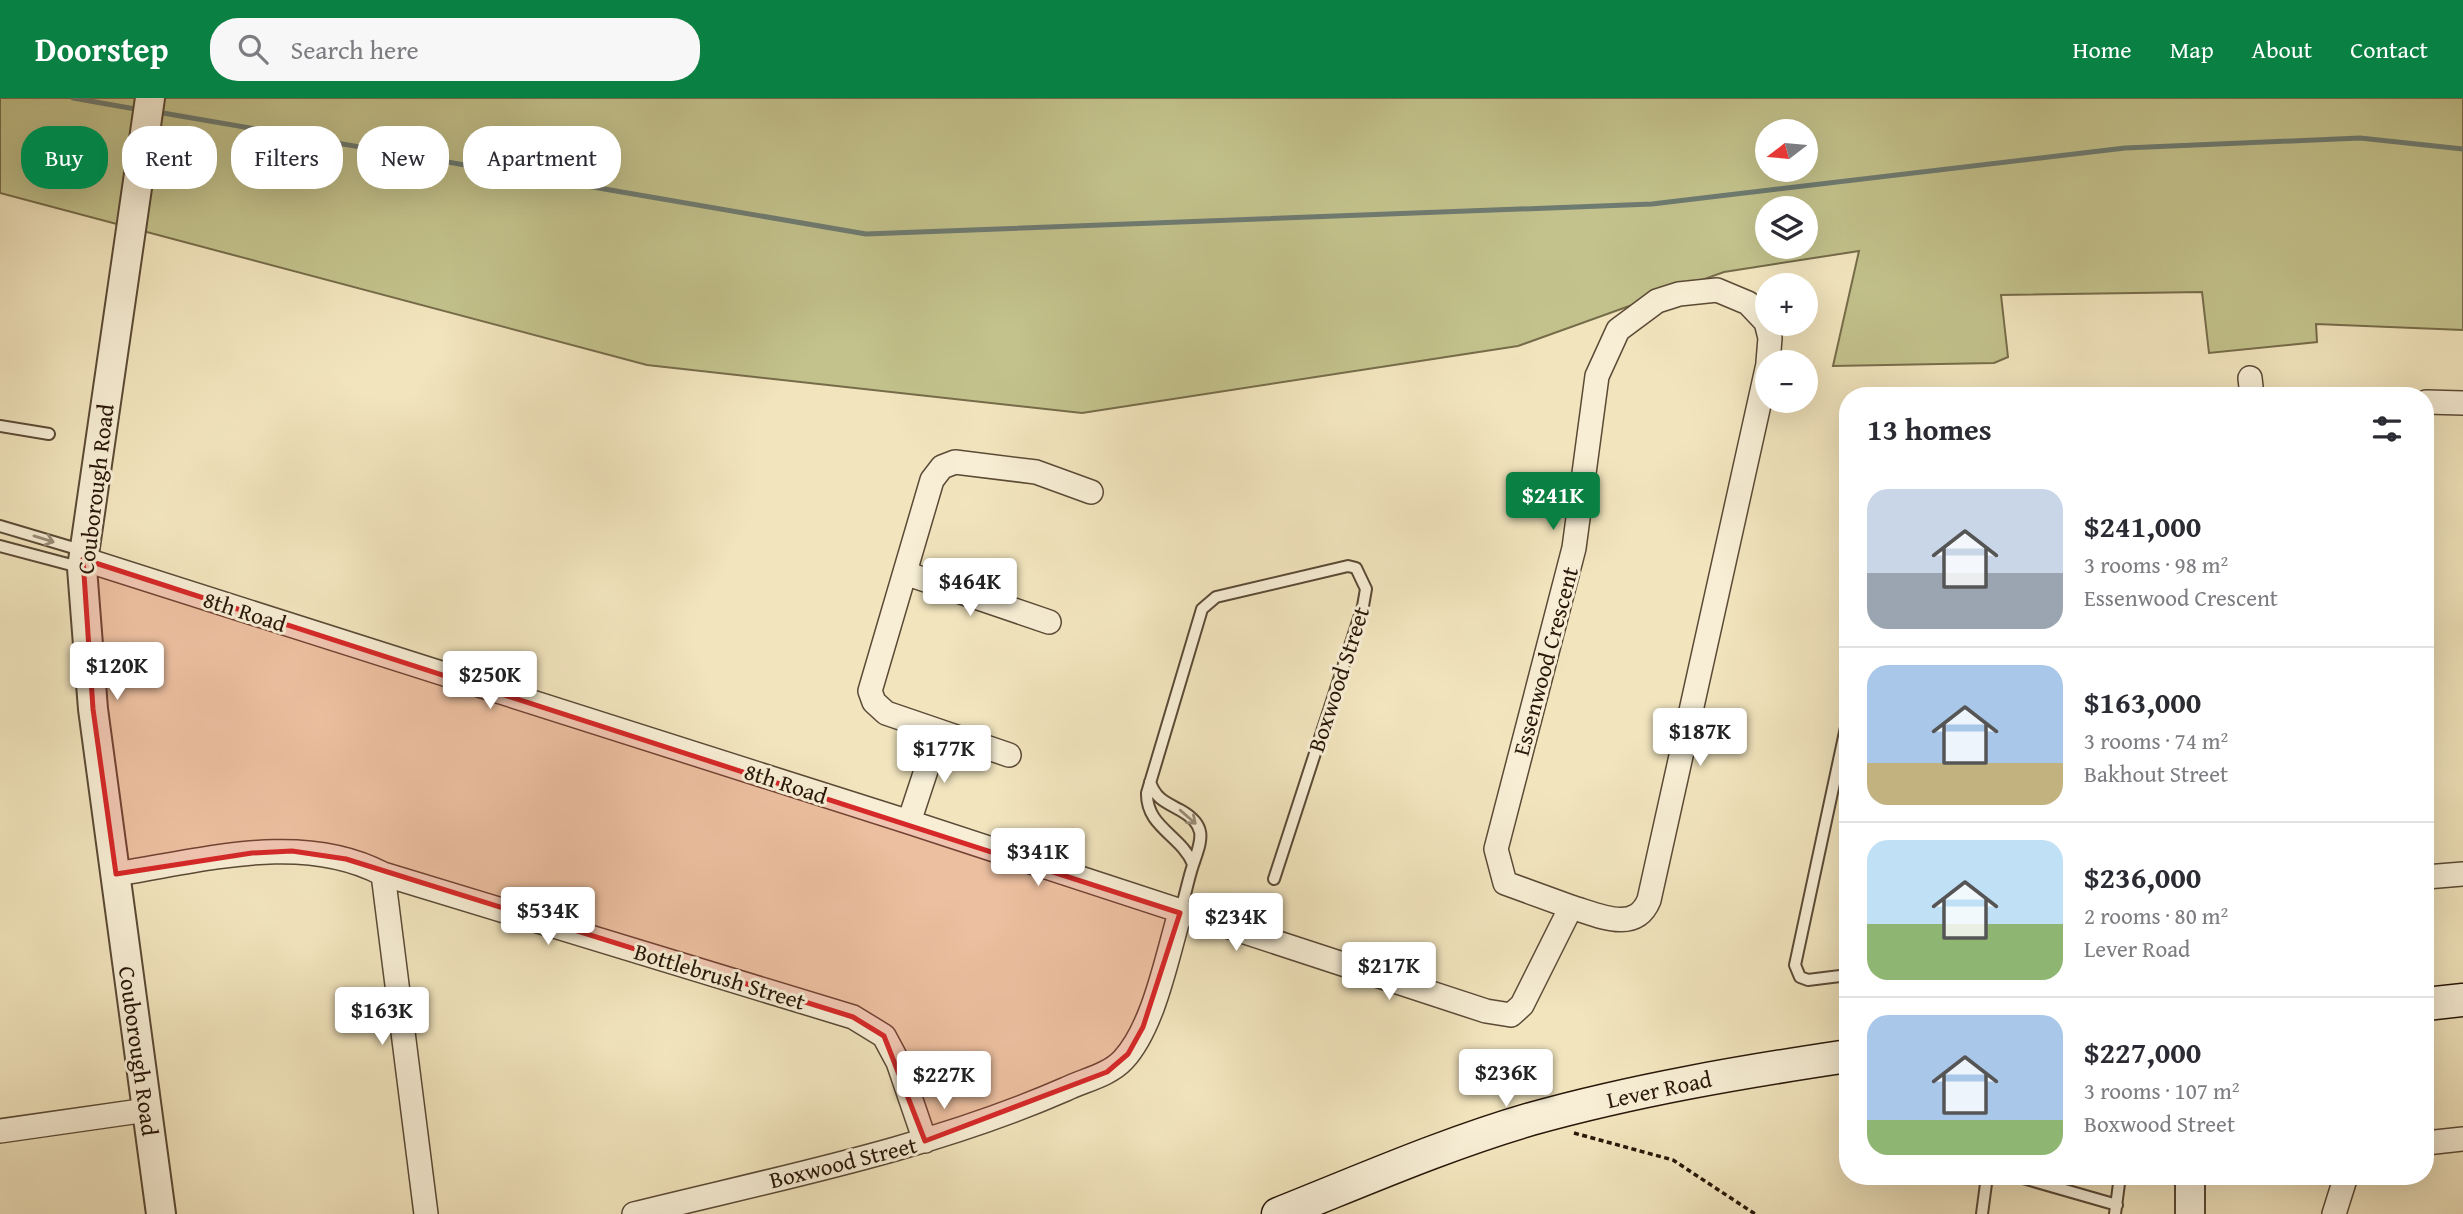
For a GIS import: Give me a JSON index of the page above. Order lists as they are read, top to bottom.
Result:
{
  "streets": {
    "main road": ["Lever Road"],
    "street": [
      "Couborough Road",
      "8th Road",
      "Essenwood Crescent",
      "Boxwood Street",
      "Bottlebrush Street"
    ]
  },
  "crossings": [
    ["Couborough Road", "8th Road"],
    ["Couborough Road", "Bottlebrush Street"],
    ["8th Road", "Essenwood Crescent"],
    ["8th Road", "Boxwood Street"],
    ["Boxwood Street", "Bottlebrush Street"]
  ],
  "north": "left",
  "page": {
    "header": "Doorstep",
    "search": "Search here",
    "nav": [
      "Home",
      "Map",
      "About",
      "Contact"
    ],
    "map_buttons": ["+", "−"],
    "chip": [
      "Buy",
      "Rent",
      "Filters",
      "New",
      "Apartment"
    ],
    "heading": "13 homes",
    "list": [
      {
        "name": "$241,000",
        "note": "3 rooms · 98 m² · Essenwood Crescent"
      },
      {
        "name": "$163,000",
        "note": "3 rooms · 74 m² · Bakhout Street"
      },
      {
        "name": "$236,000",
        "note": "2 rooms · 80 m² · Lever Road"
      },
      {
        "name": "$227,000",
        "note": "3 rooms · 107 m² · Boxwood Street"
      }
    ],
    "price": [
      "$241K",
      "$464K",
      "$120K",
      "$250K",
      "$187K",
      "$177K",
      "$341K",
      "$534K",
      "$234K",
      "$217K",
      "$163K",
      "$236K",
      "$227K"
    ]
  }
}
